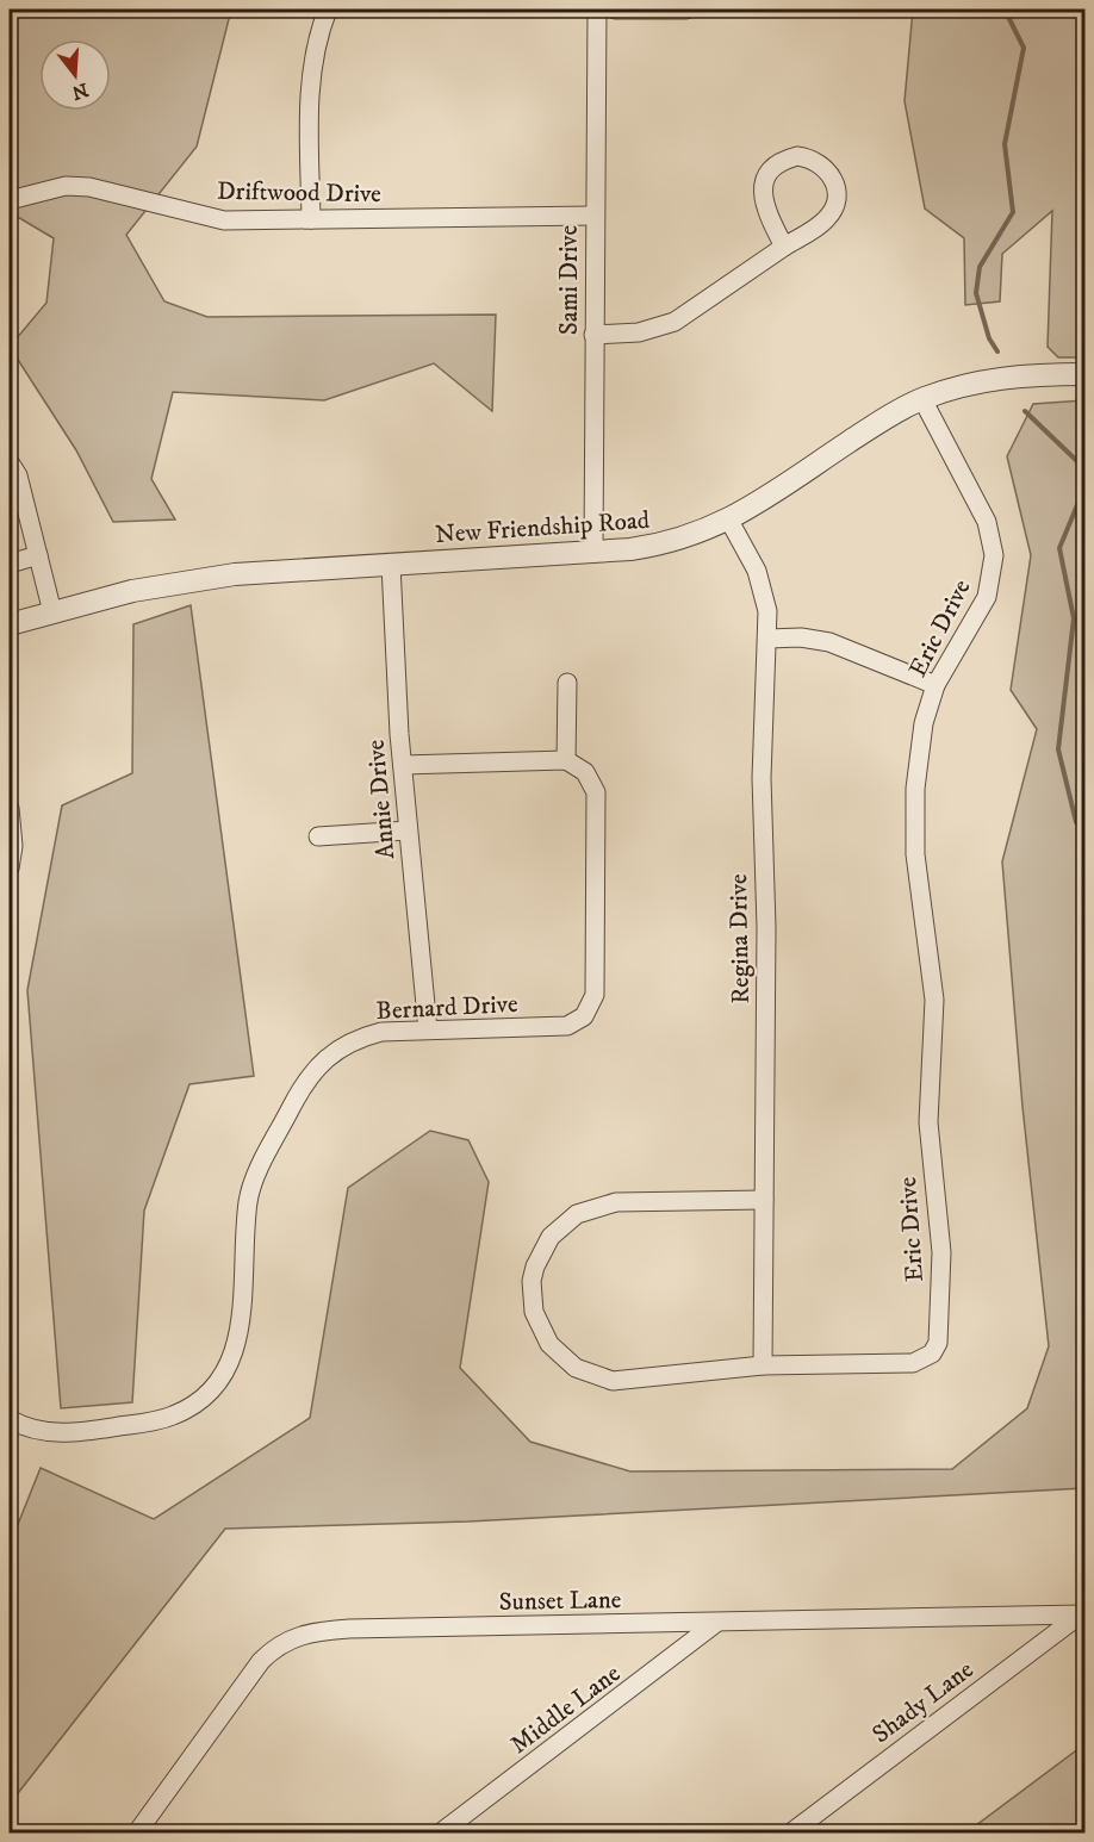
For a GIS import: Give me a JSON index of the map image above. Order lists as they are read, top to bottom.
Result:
{
  "streets": {
    "street": [
      "Driftwood Drive",
      "Sami Drive",
      "New Friendship Road",
      "Eric Drive",
      "Annie Drive",
      "Regina Drive",
      "Bernard Drive",
      "Sunset Lane",
      "Shady Lane",
      "Middle Lane"
    ]
  },
  "crossings": [
    ["Driftwood Drive", "Sami Drive"],
    ["Sami Drive", "New Friendship Road"],
    ["New Friendship Road", "Eric Drive"],
    ["New Friendship Road", "Annie Drive"],
    ["New Friendship Road", "Regina Drive"],
    ["Eric Drive", "Regina Drive"],
    ["Annie Drive", "Bernard Drive"],
    ["Sunset Lane", "Shady Lane"],
    ["Sunset Lane", "Middle Lane"]
  ],
  "north": "bottom"
}
